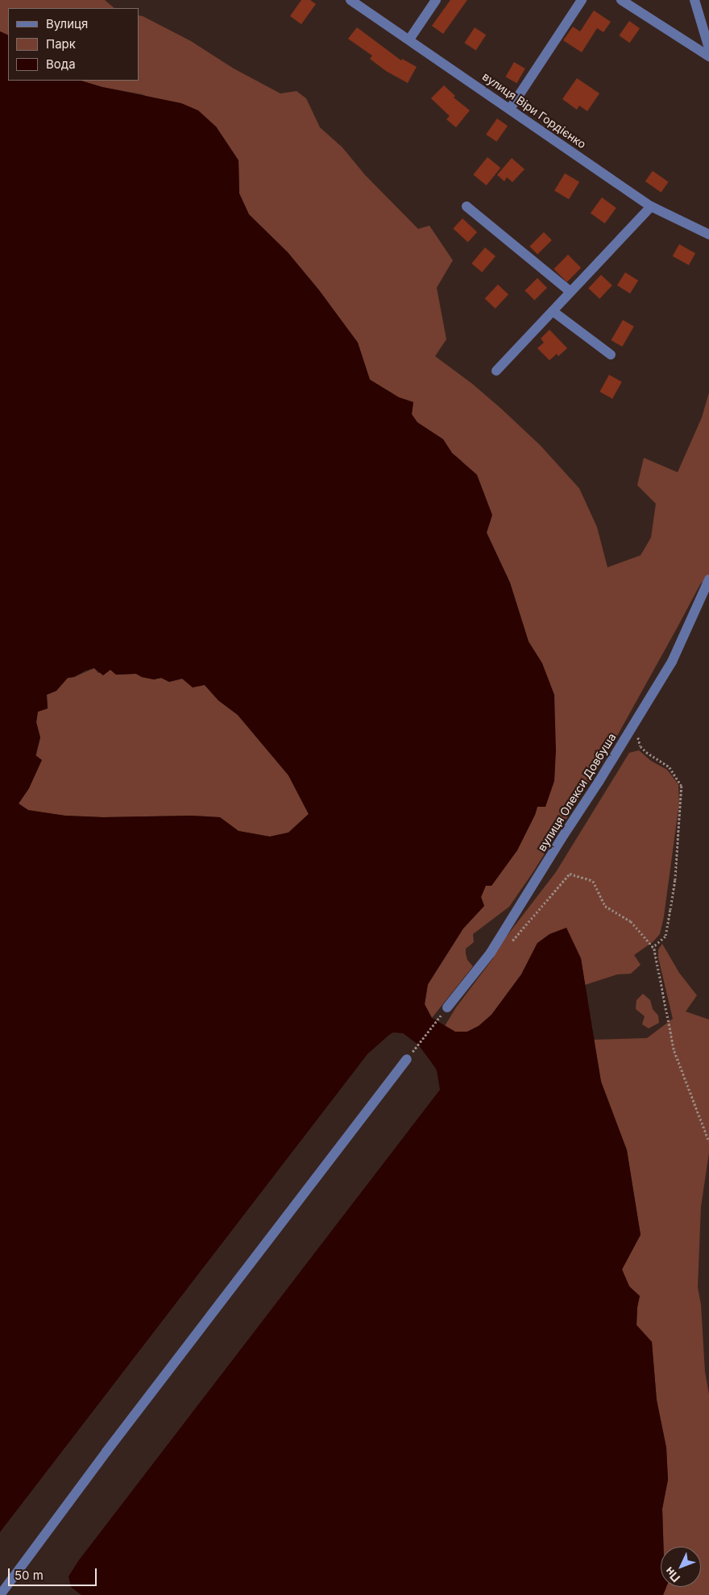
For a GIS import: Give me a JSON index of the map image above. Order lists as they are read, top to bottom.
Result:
{
  "streets": {
    "street": ["вулиця Віри Гордієнко", "вулиця Олекси Довбуша"]
  },
  "legend": ["Вулиця", "Парк", "Вода"],
  "scale_bar": "50 m",
  "north": "bottom left"
}
